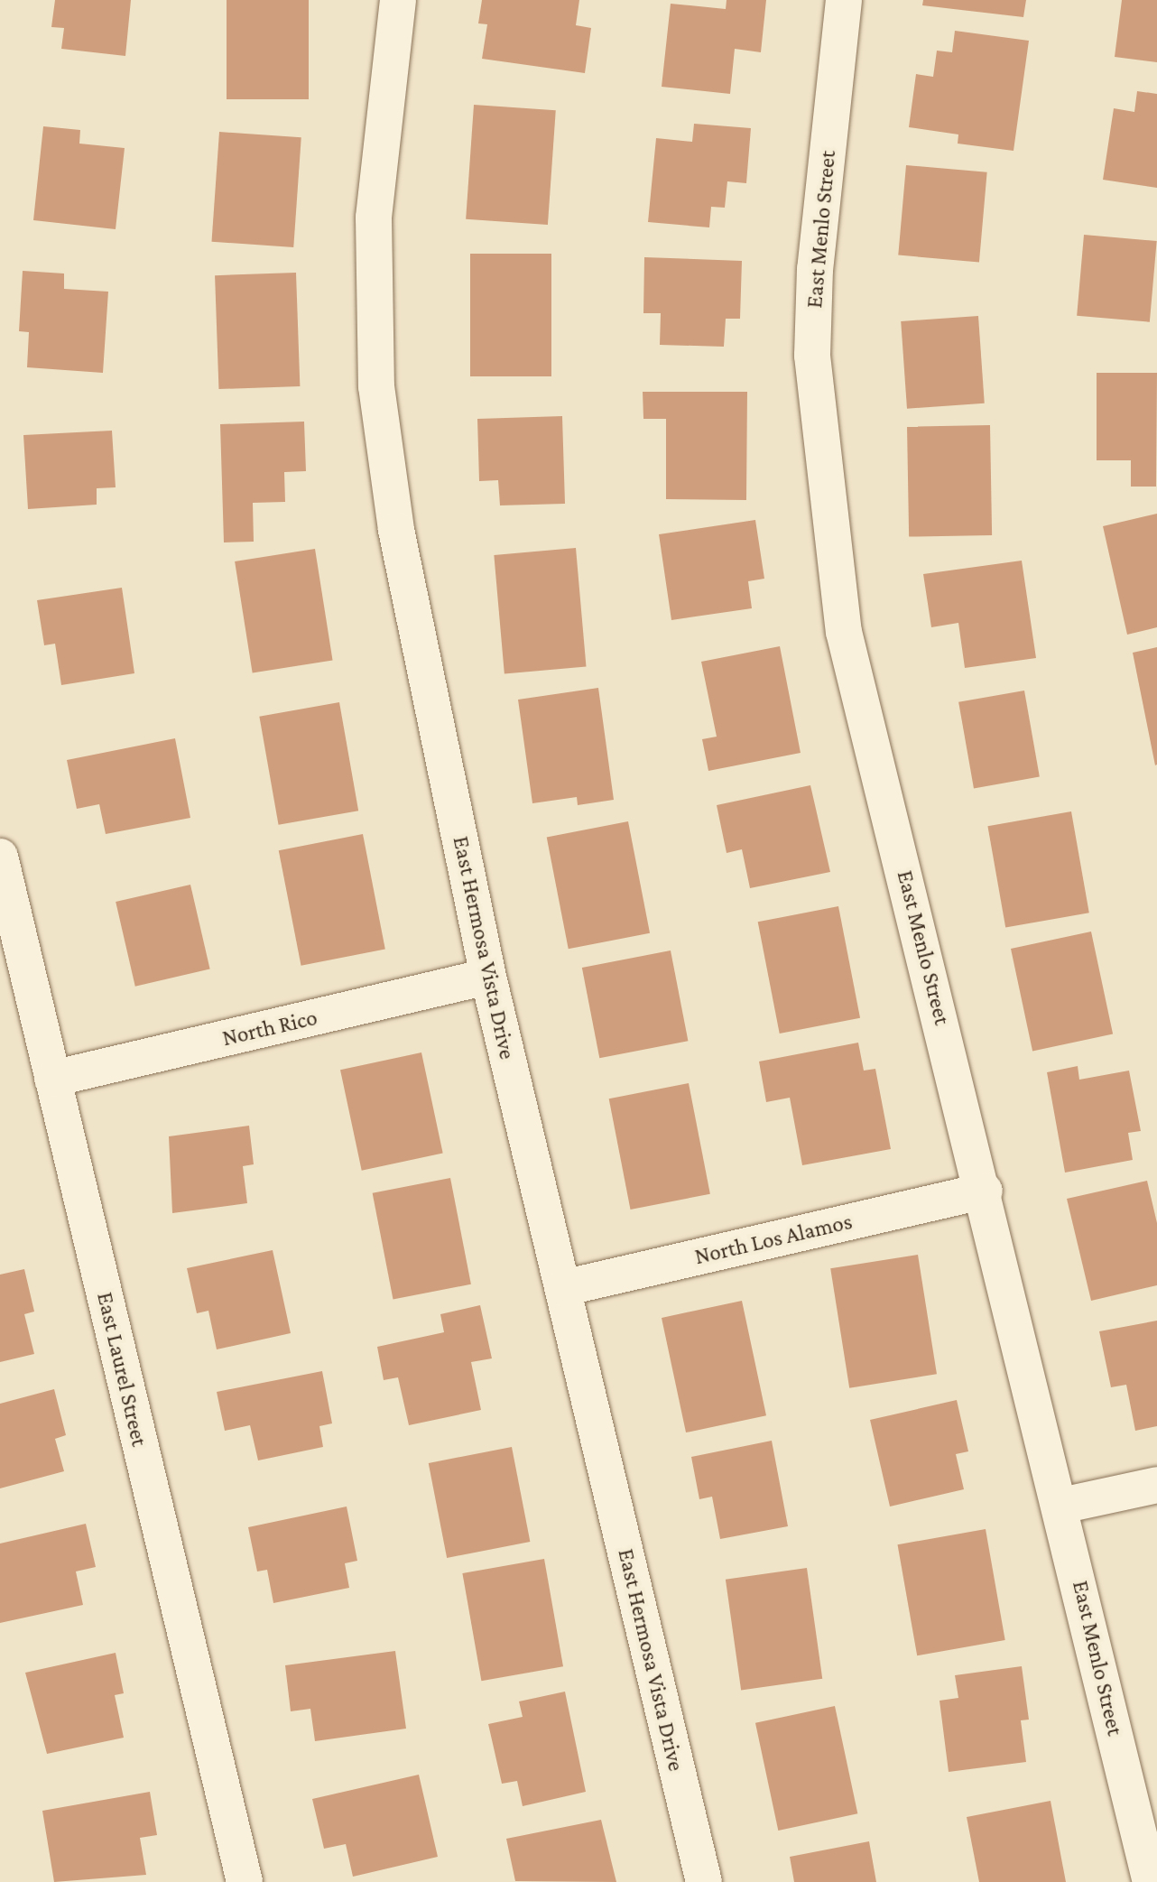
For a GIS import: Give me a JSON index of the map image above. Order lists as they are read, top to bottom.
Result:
{
  "streets": {
    "street": [
      "East Menlo Street",
      "East Hermosa Vista Drive",
      "North Rico",
      "North Los Alamos",
      "East Laurel Street"
    ]
  },
  "crossings": [
    ["East Menlo Street", "North Los Alamos"],
    ["East Hermosa Vista Drive", "North Rico"],
    ["East Hermosa Vista Drive", "North Los Alamos"],
    ["North Rico", "East Laurel Street"]
  ]
}
